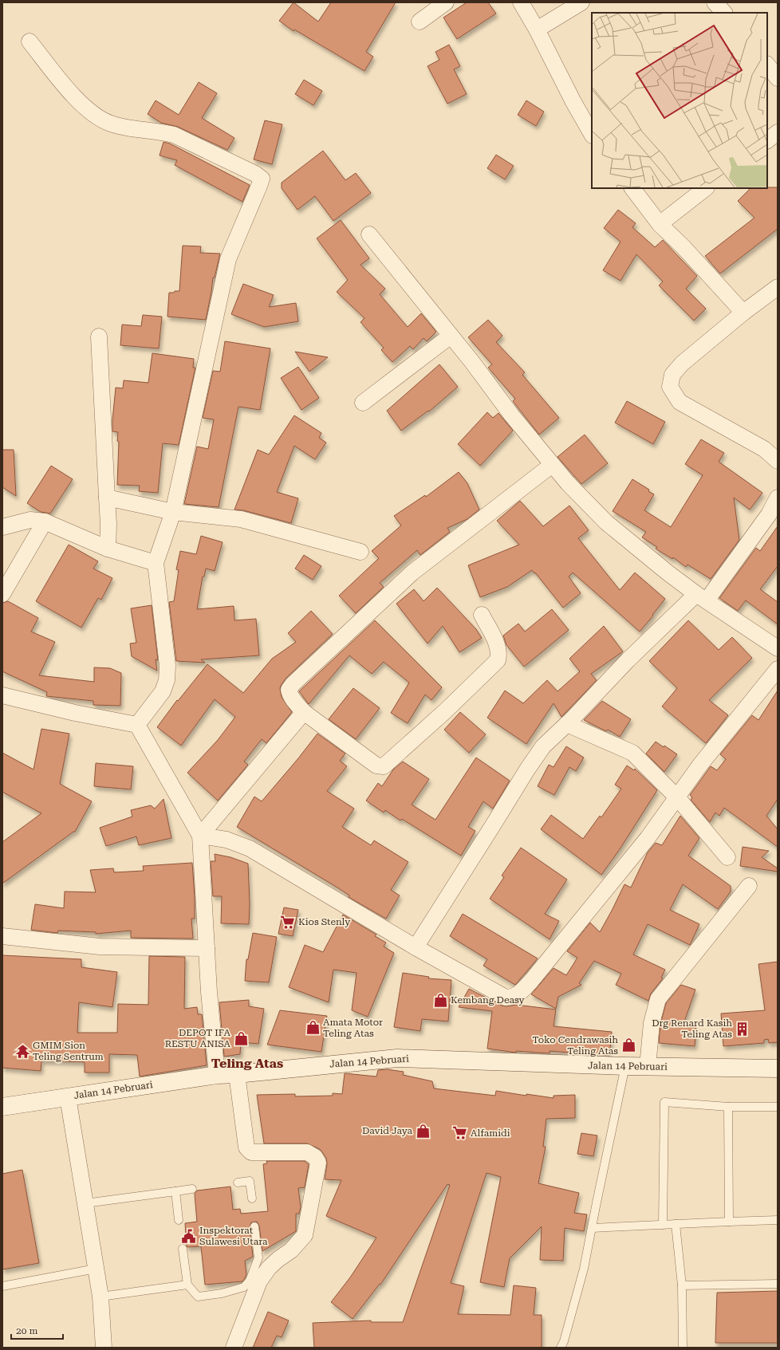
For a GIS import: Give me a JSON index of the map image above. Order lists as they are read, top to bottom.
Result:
{
  "streets": {
    "main road": ["Jalan 14 Pebruari"]
  },
  "districts": ["Teling Atas"],
  "places": {
    "supermarket": ["Kios Stenly", "Alfamidi"],
    "shop": [
      "Kembang Deasy",
      "Amata Motor Teling Atas",
      "DEPOT IFA RESTU ANISA",
      "Toko Cendrawasih Teling Atas",
      "David Jaya"
    ],
    "building": ["Drg Renard Kasih Teling Atas"],
    "temple": ["GMIM Sion Teling Sentrum"],
    "public building": ["Inspektorat Sulawesi Utara"]
  },
  "scale_bar": "20 m"
}
